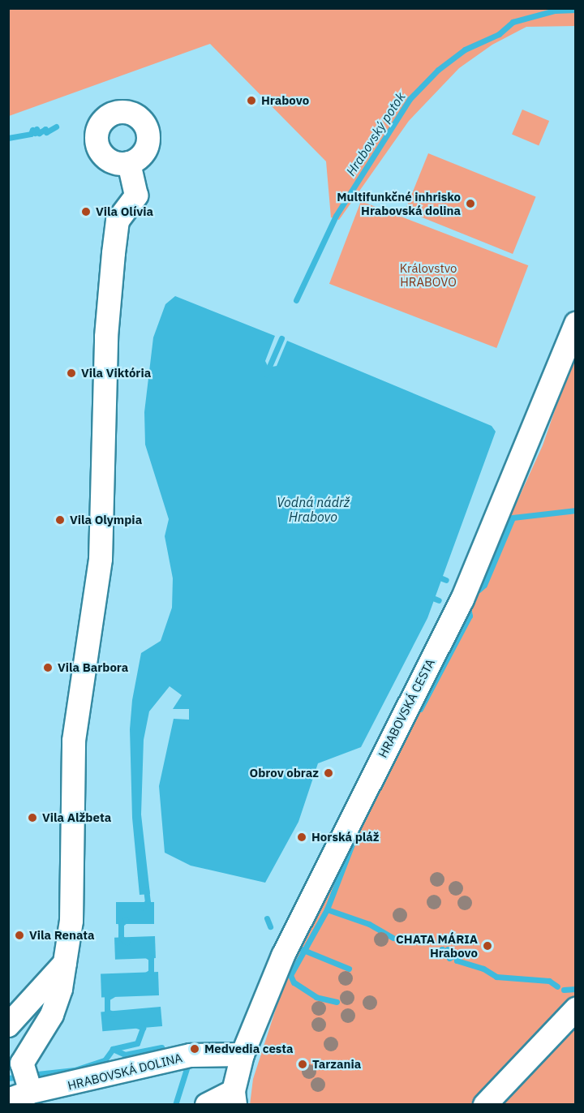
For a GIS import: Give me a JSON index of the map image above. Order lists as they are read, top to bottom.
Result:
{
  "streets": {
    "street": ["HRABOVSKÁ CESTA", "HRABOVSKÁ DOLINA"]
  },
  "crossings": [
    ["HRABOVSKÁ CESTA", "HRABOVSKÁ DOLINA"]
  ],
  "water": ["Hrabovský potok", "Vodná nádrž Hrabovo"],
  "parks": ["Královstvo HRABOVO"],
  "places": [
    "Hrabovo",
    "Multifunkčné inhrisko Hrabovská dolina",
    "Vila Olívia",
    "Vila Viktória",
    "Vila Olympia",
    "Vila Barbora",
    "Obrov obraz",
    "Vila Alžbeta",
    "Horská pláž",
    "Vila Renata",
    "CHATA MÁRIA Hrabovo",
    "Medvedia cesta",
    "Tarzania"
  ]
}
